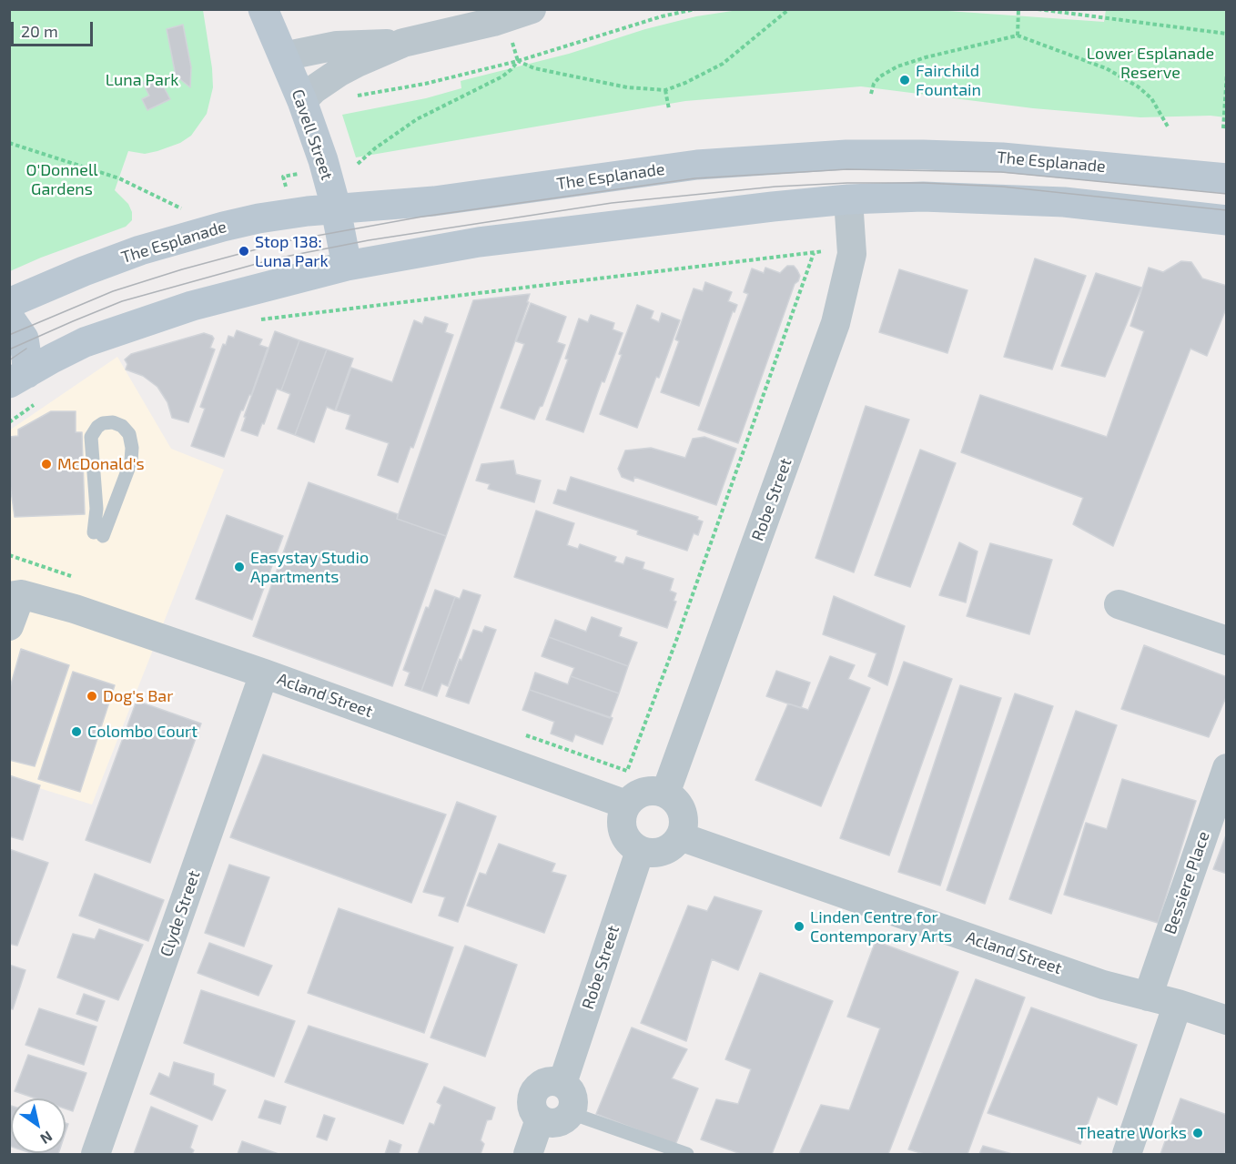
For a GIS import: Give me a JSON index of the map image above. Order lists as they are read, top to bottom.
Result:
{
  "streets": {
    "street": [
      "Cavell Street",
      "The Esplanade",
      "Robe Street",
      "Acland Street",
      "Bessiere Place",
      "Clyde Street"
    ]
  },
  "crossings": [
    ["Cavell Street", "The Esplanade"],
    ["Robe Street", "Acland Street"],
    ["Acland Street", "Bessiere Place"],
    ["Acland Street", "Clyde Street"]
  ],
  "parks": ["Lower Esplanade Reserve", "Luna Park", "O'Donnell Gardens"],
  "places": [
    "Fairchild Fountain",
    "Stop 138: Luna Park",
    "McDonald's",
    "Easystay Studio Apartments",
    "Dog's Bar",
    "Colombo Court",
    "Linden Centre for Contemporary Arts",
    "Theatre Works"
  ],
  "scale_bar": "20 m",
  "north": "bottom right"
}
